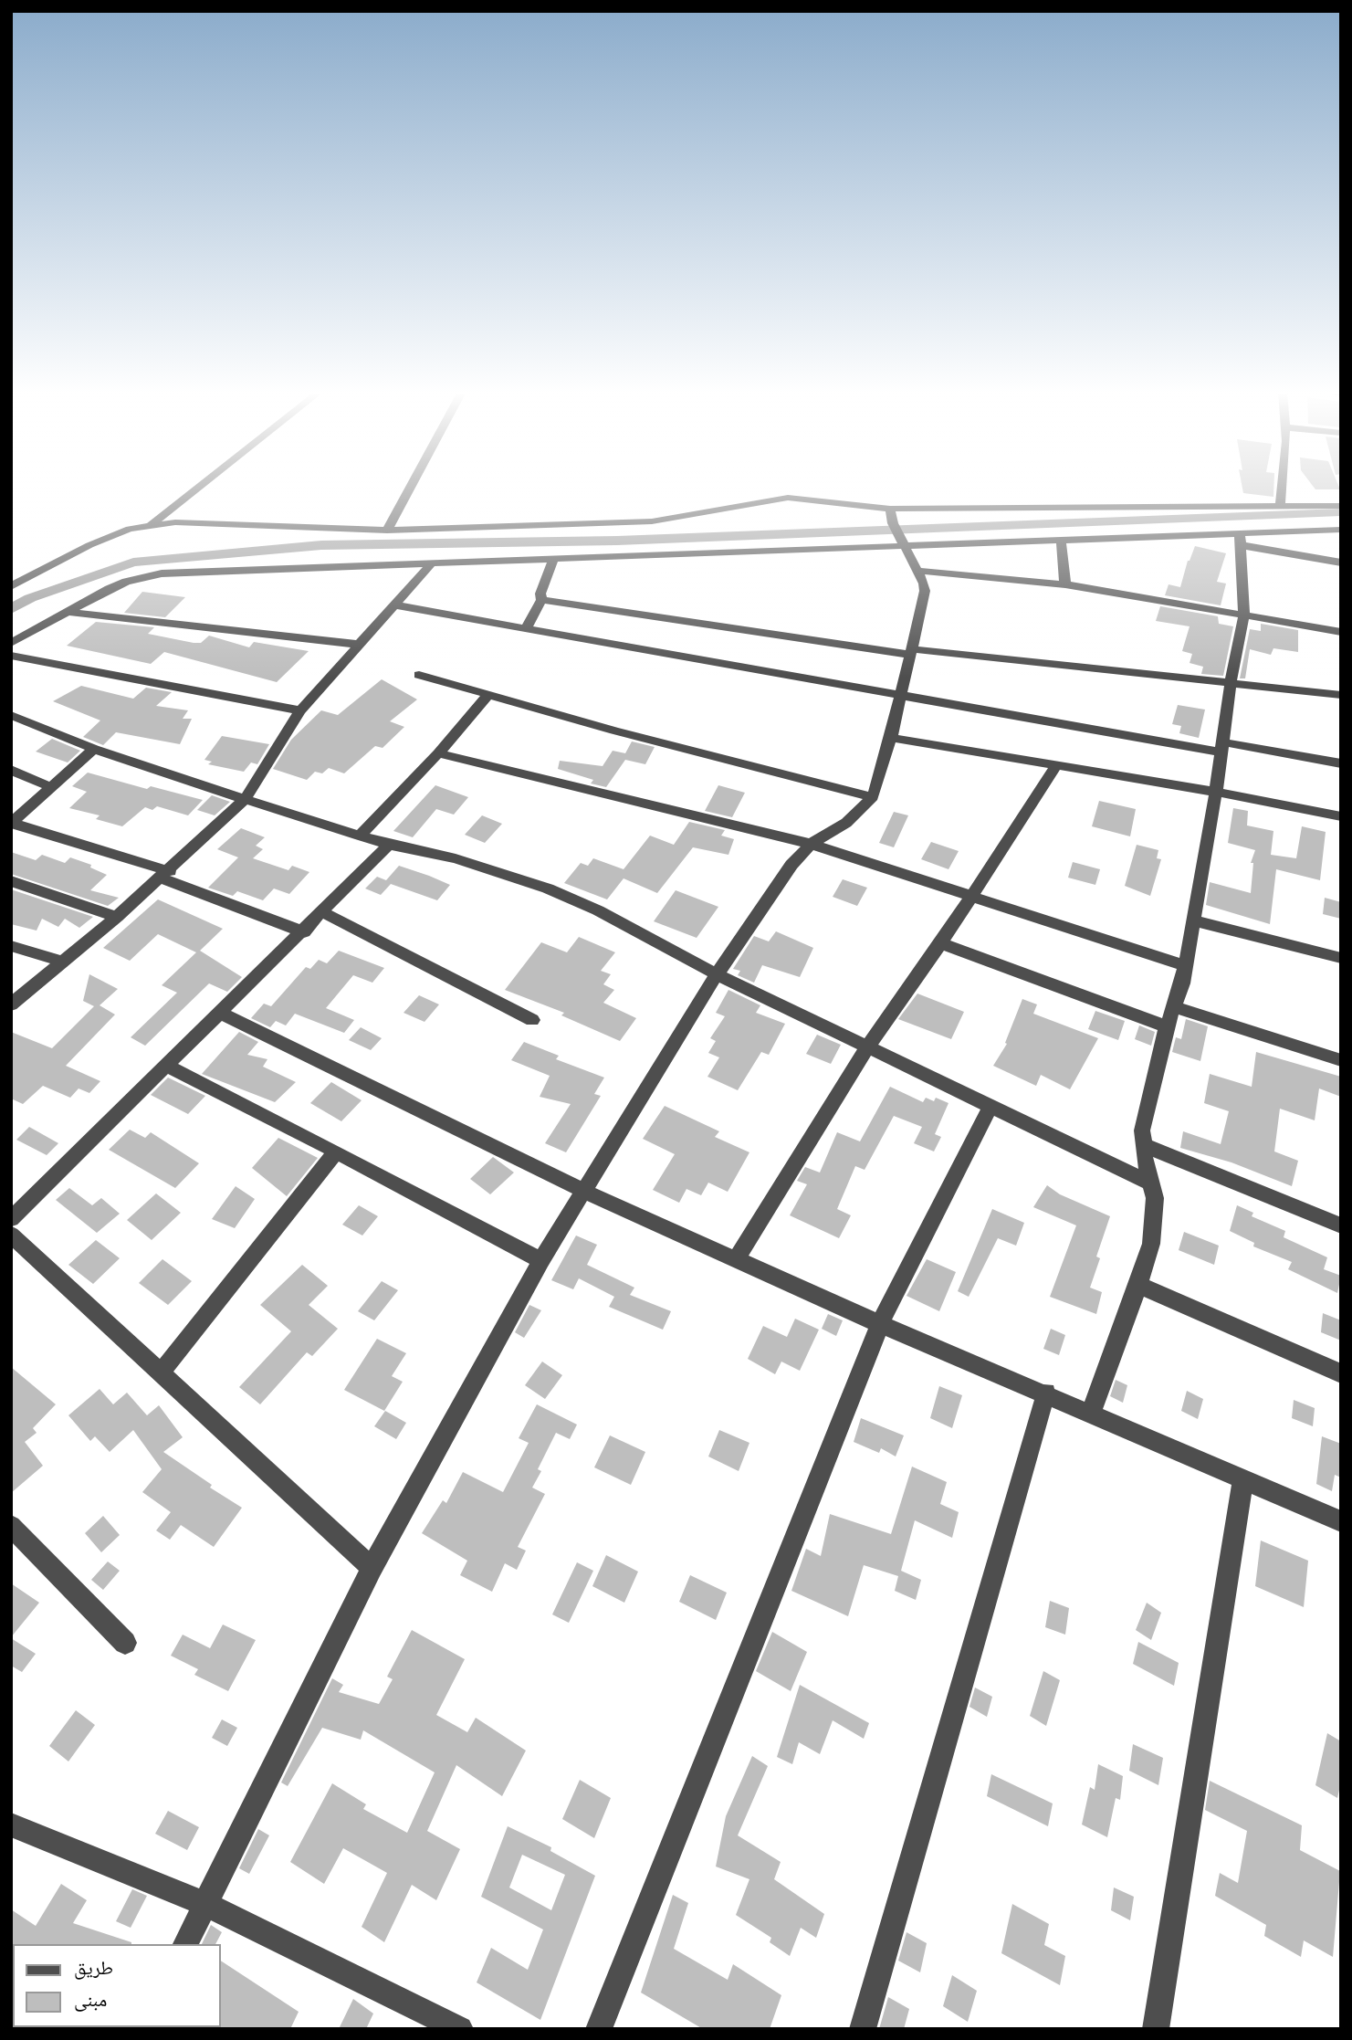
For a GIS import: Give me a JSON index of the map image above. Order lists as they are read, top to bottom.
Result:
{
  "legend": ["طريق", "مبنى"]
}
